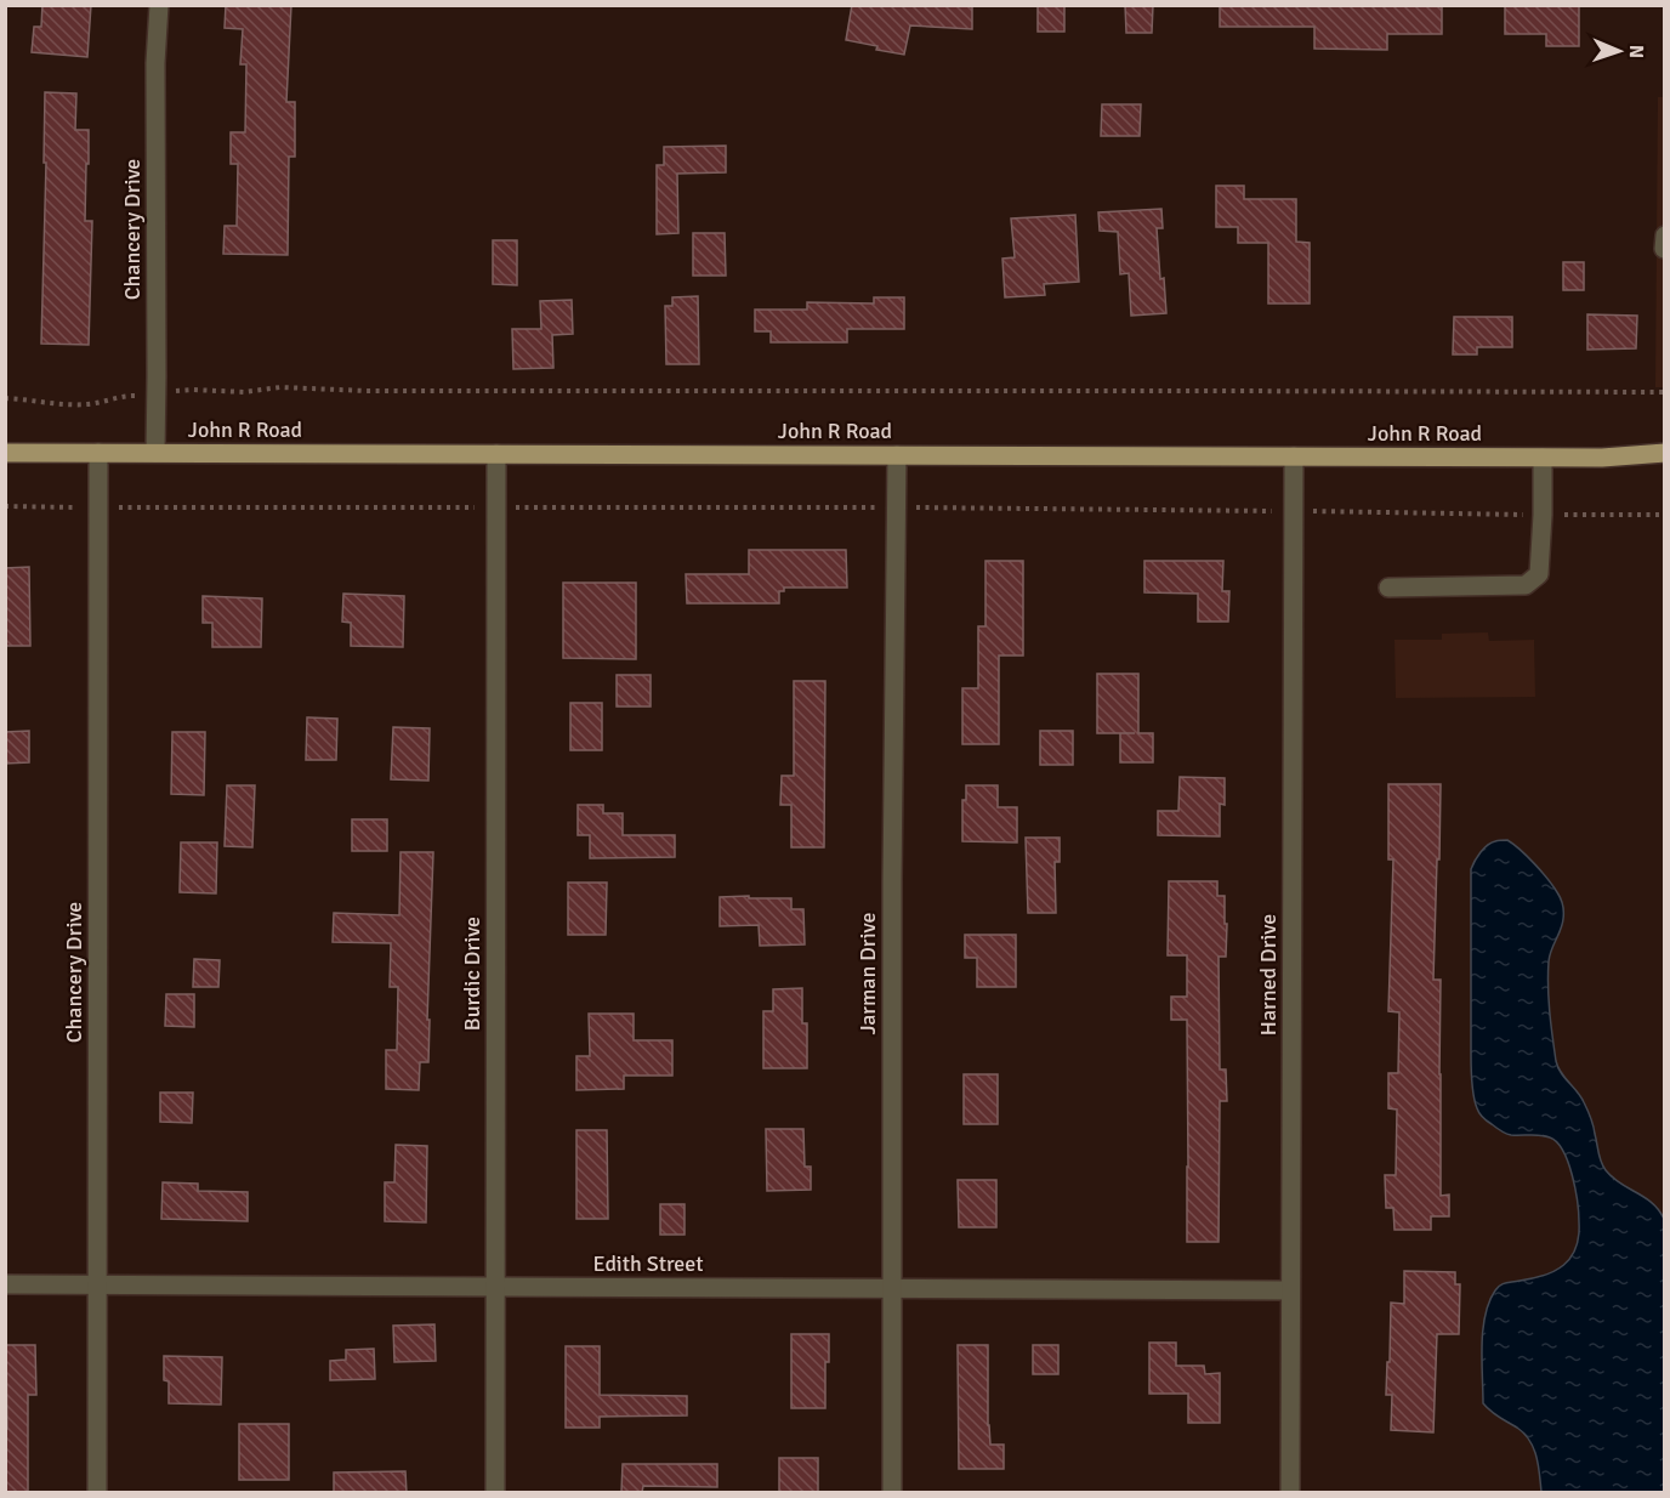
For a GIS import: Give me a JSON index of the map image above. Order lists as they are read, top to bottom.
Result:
{
  "streets": {
    "main road": ["John R Road"],
    "street": [
      "Chancery Drive",
      "Burdic Drive",
      "Jarman Drive",
      "Harned Drive",
      "Edith Street"
    ]
  },
  "crossings": [
    ["Chancery Drive", "John R Road"],
    ["Chancery Drive", "Edith Street"],
    ["John R Road", "Burdic Drive"],
    ["John R Road", "Jarman Drive"],
    ["John R Road", "Harned Drive"],
    ["Burdic Drive", "Edith Street"],
    ["Jarman Drive", "Edith Street"],
    ["Harned Drive", "Edith Street"]
  ],
  "north": "right"
}
